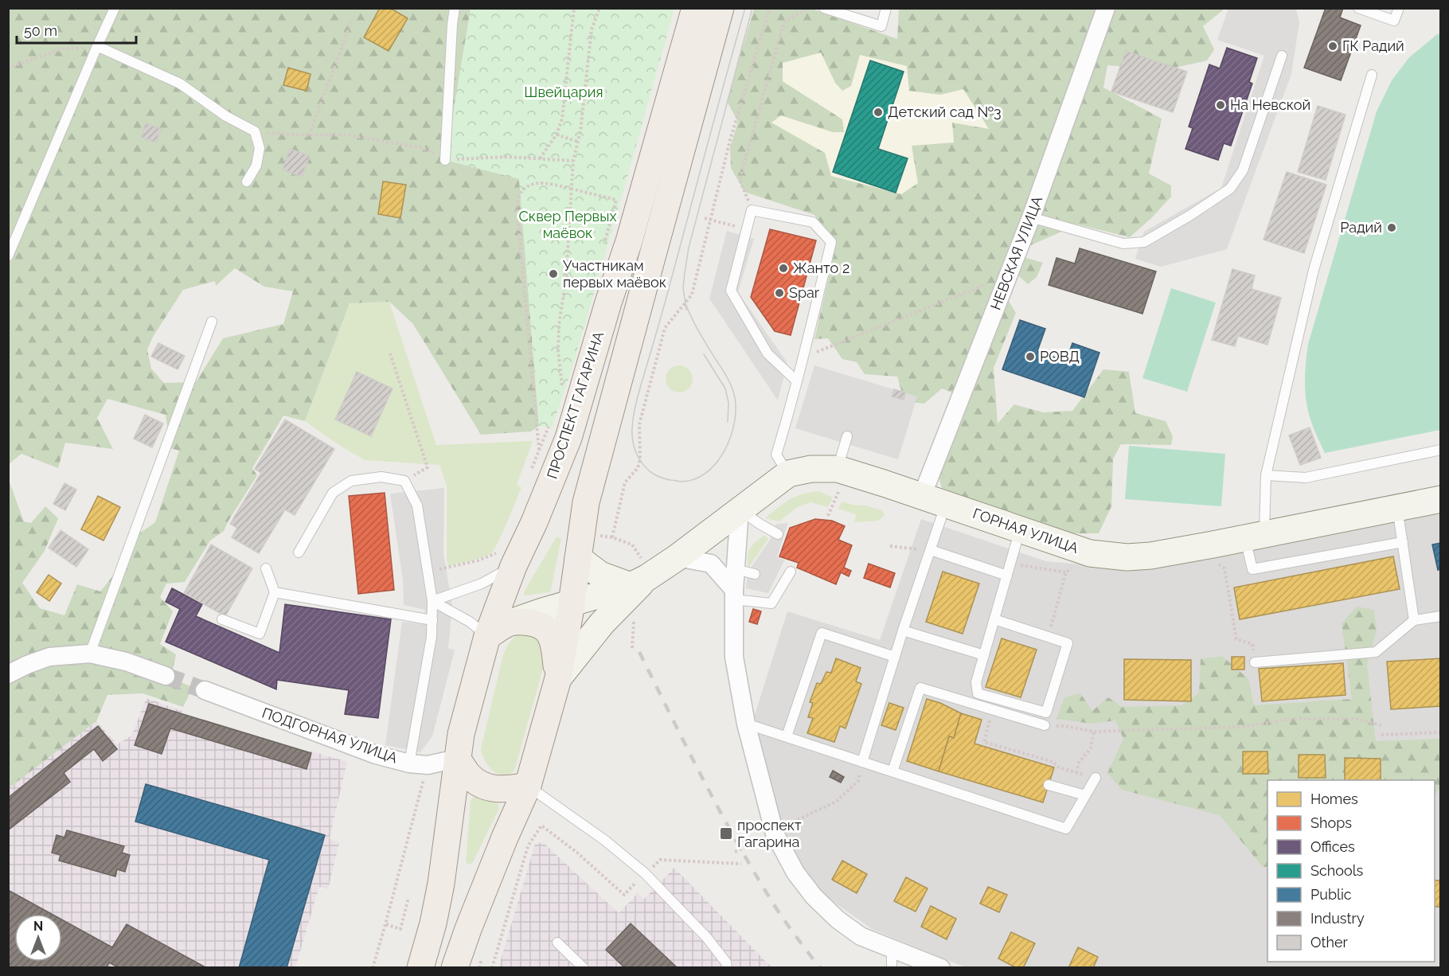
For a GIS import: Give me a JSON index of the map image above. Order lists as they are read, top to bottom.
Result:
{
  "streets": {
    "main road": ["ПРОСПЕКТ ГАГАРИНА", "ГОРНАЯ УЛИЦА"],
    "street": ["НЕВСКАЯ УЛИЦА", "ПОДГОРНАЯ УЛИЦА"]
  },
  "crossings": [
    ["НЕВСКАЯ УЛИЦА", "ГОРНАЯ УЛИЦА"],
    ["ПРОСПЕКТ ГАГАРИНА", "ПОДГОРНАЯ УЛИЦА"]
  ],
  "parks": ["Швейцария", "Сквер Первых маёвок"],
  "places": {
    "other": [
      "ГК Радий",
      "На Невской",
      "Детский сад №3",
      "Радий",
      "Жанто 2",
      "Участникам первых маёвок",
      "Spar",
      "РОВД"
    ],
    "transit": ["проспект Гагарина"]
  },
  "legend": [
    "Homes",
    "Shops",
    "Offices",
    "Schools",
    "Public",
    "Industry",
    "Other"
  ],
  "scale_bar": "50 m",
  "north": "top"
}
